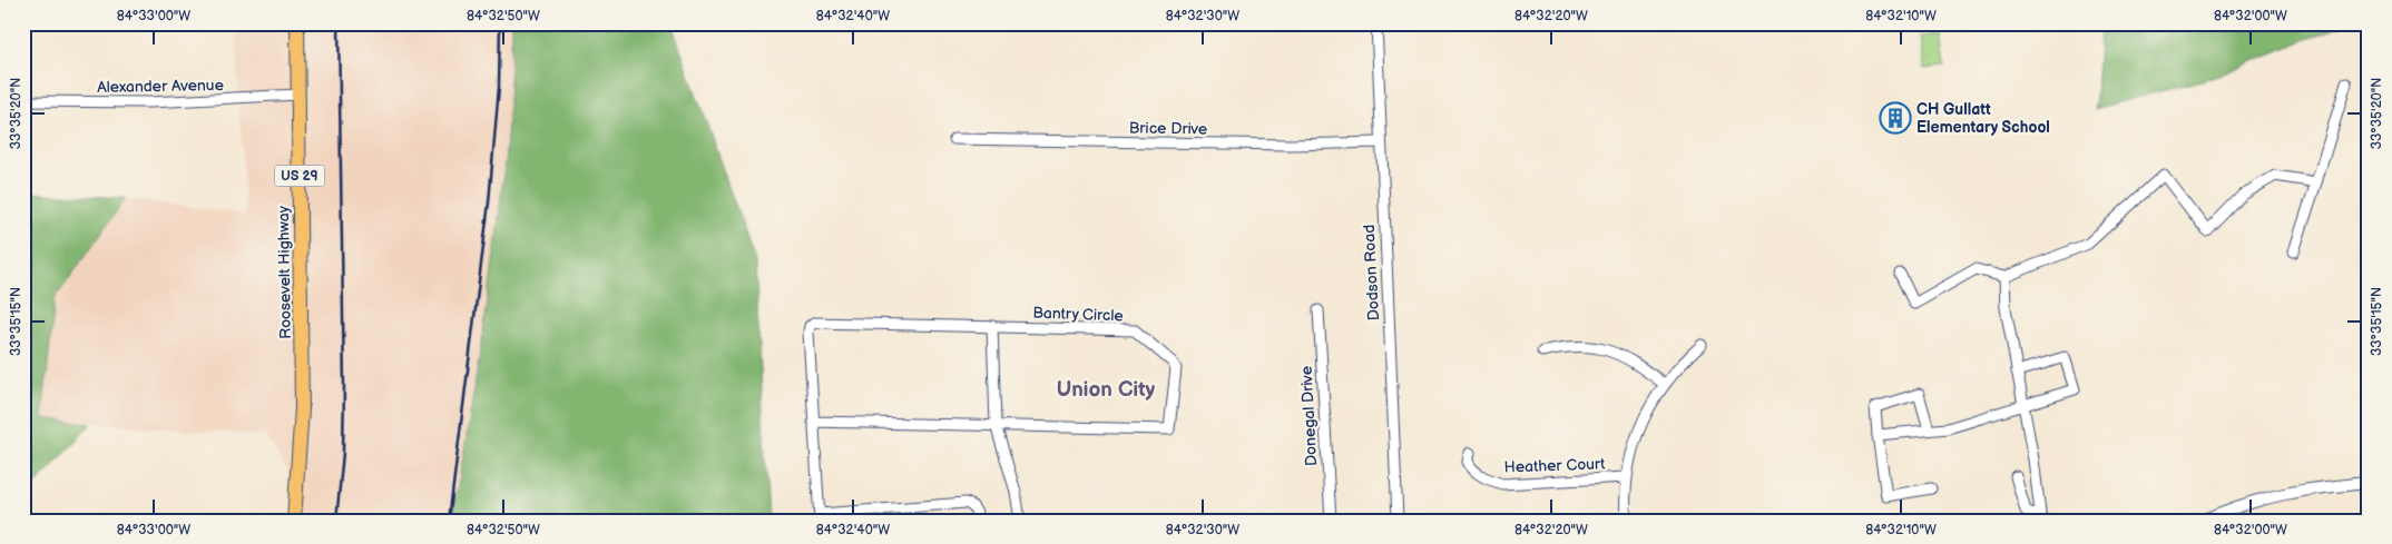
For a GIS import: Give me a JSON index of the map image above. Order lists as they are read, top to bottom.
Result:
{
  "streets": {
    "main road": ["US 29", "Roosevelt Highway"],
    "street": [
      "Alexander Avenue",
      "Brice Drive",
      "Dodson Road",
      "Bantry Circle",
      "Donegal Drive",
      "Heather Court"
    ]
  },
  "crossings": [
    ["Alexander Avenue", "Roosevelt Highway"],
    ["Brice Drive", "Dodson Road"]
  ],
  "districts": ["Union City"],
  "places": {
    "building": ["CH Gullatt Elementary School"]
  },
  "coordinates": [
    "84°33'00\"W",
    "84°32'50\"W",
    "84°32'40\"W",
    "84°32'30\"W",
    "84°32'20\"W",
    "84°32'10\"W",
    "84°32'00\"W",
    "33°35'20\"N",
    "33°35'15\"N"
  ]
}
